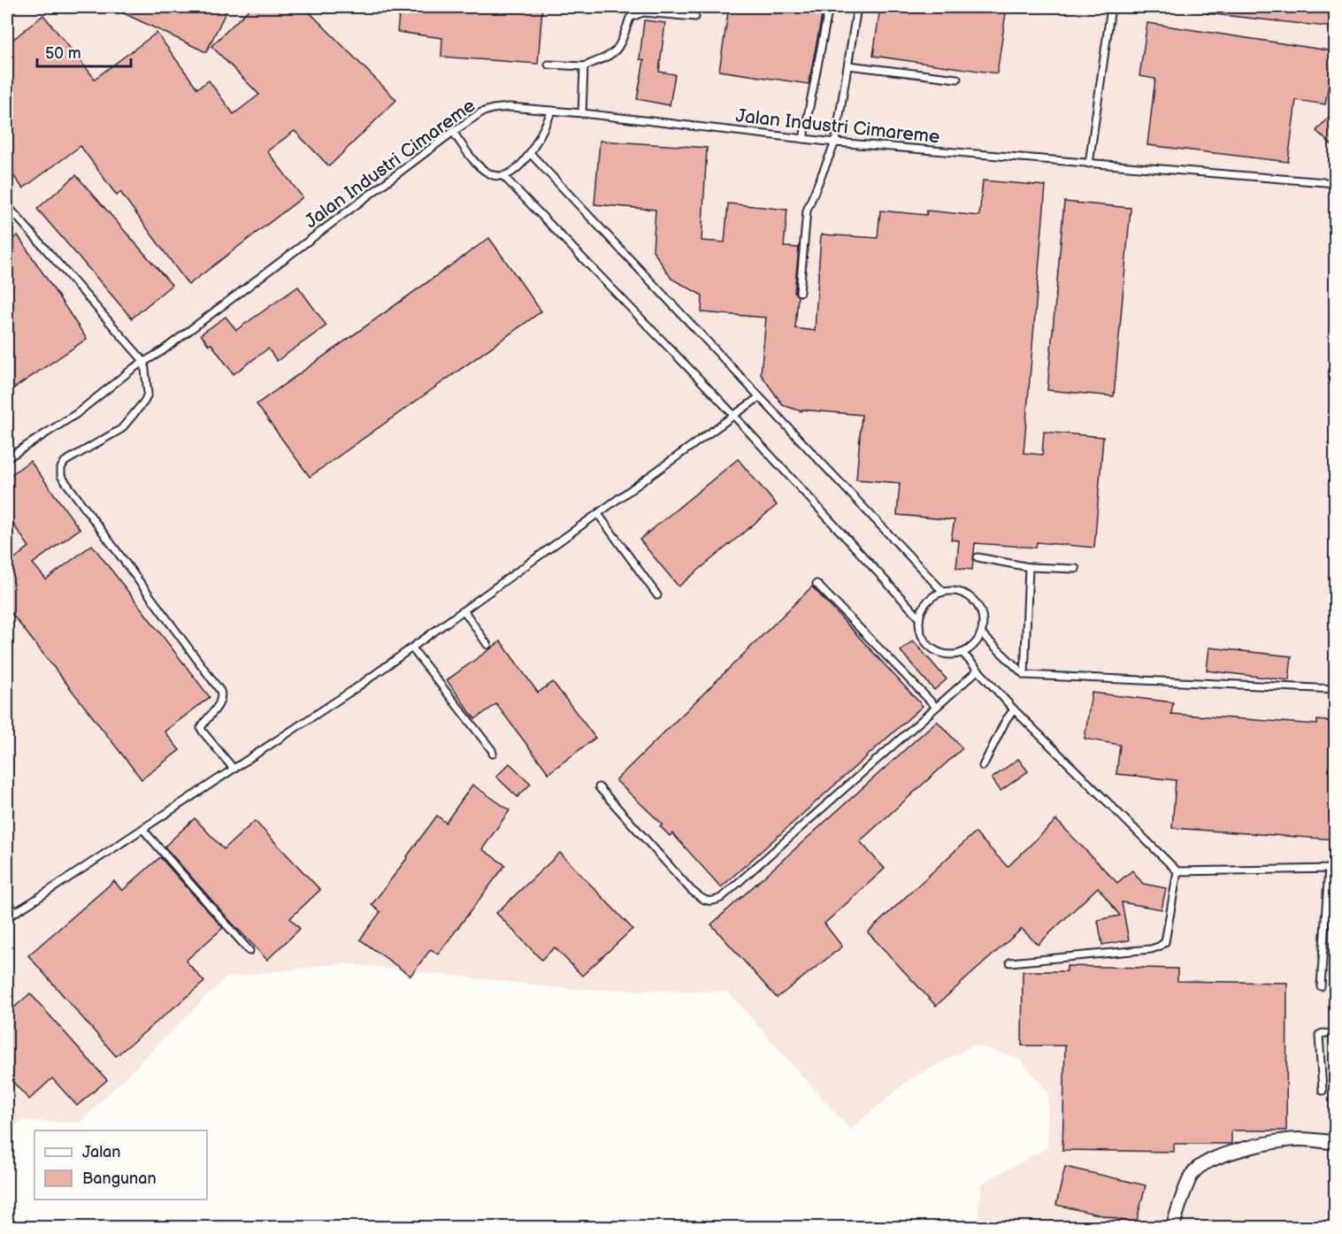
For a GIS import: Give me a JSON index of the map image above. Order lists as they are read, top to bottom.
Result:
{
  "streets": {
    "lane": ["Jalan Industri Cimareme"]
  },
  "legend": ["Jalan", "Bangunan"],
  "scale_bar": "50 m"
}
